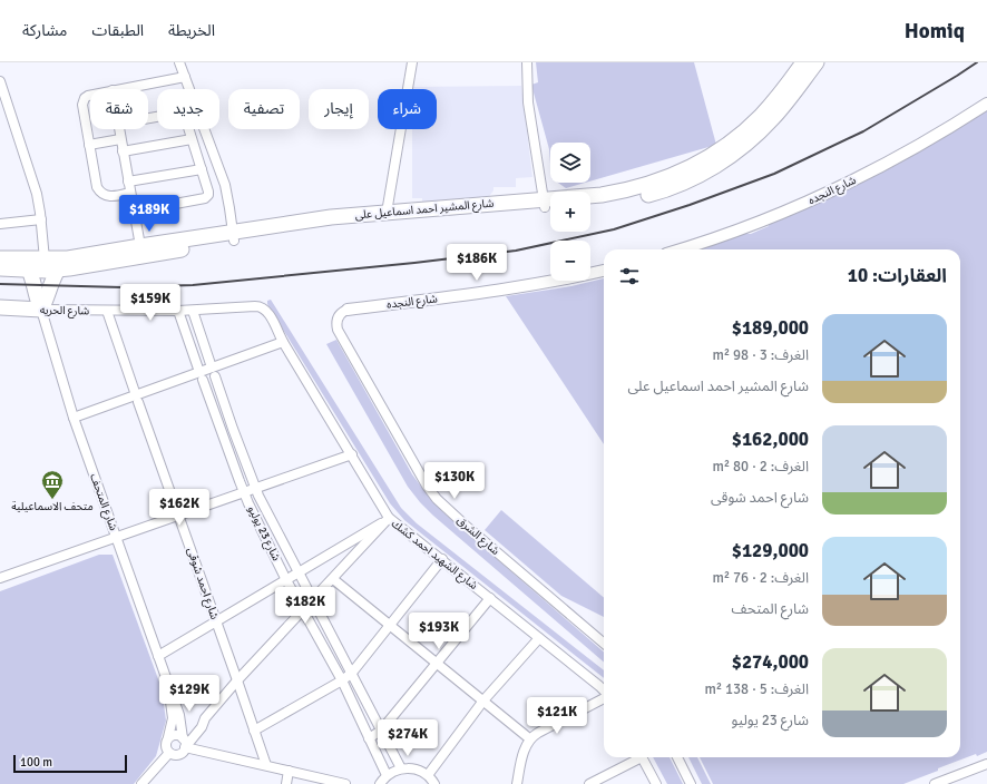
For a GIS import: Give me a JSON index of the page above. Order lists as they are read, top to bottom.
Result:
{
  "streets": {
    "main road": ["شارع المشير احمد اسماعيل على", "شارع الحريه"],
    "street": [
      "شارع النجده",
      "شارع المتحف",
      "شارع 23 يوليو",
      "شارع الشرق",
      "شارع الشهيد احمد كشك",
      "شارع احمد شوقى"
    ]
  },
  "crossings": [
    ["شارع النجده", "شارع الشرق"],
    ["شارع الحريه", "شارع المتحف"],
    ["شارع الحريه", "شارع 23 يوليو"],
    ["شارع الحريه", "شارع الشهيد احمد كشك"],
    ["شارع الحريه", "شارع احمد شوقى"]
  ],
  "places": {
    "museum": ["متحف الاسماعيلية"]
  },
  "scale_bar": "100 m",
  "page": {
    "header": "Homiq",
    "nav": ["الخريطة", "الطبقات", "مشاركة"],
    "chip": [
      "شراء",
      "إيجار",
      "تصفية",
      "جديد",
      "شقة"
    ],
    "map_buttons": ["+", "−"],
    "price": [
      "$189K",
      "$186K",
      "$159K",
      "$130K",
      "$162K",
      "$182K",
      "$193K",
      "$129K",
      "$121K",
      "$274K"
    ],
    "heading": "العقارات: 10",
    "list": [
      {
        "name": "$189,000",
        "note": "الغرف: 3 · 98 m² · شارع المشير احمد اسماعيل على"
      },
      {
        "name": "$162,000",
        "note": "الغرف: 2 · 80 m² · شارع احمد شوقى"
      },
      {
        "name": "$129,000",
        "note": "الغرف: 2 · 76 m² · شارع المتحف"
      },
      {
        "name": "$274,000",
        "note": "الغرف: 5 · 138 m² · شارع 23 يوليو"
      }
    ],
    "scale": "100 m"
  }
}
